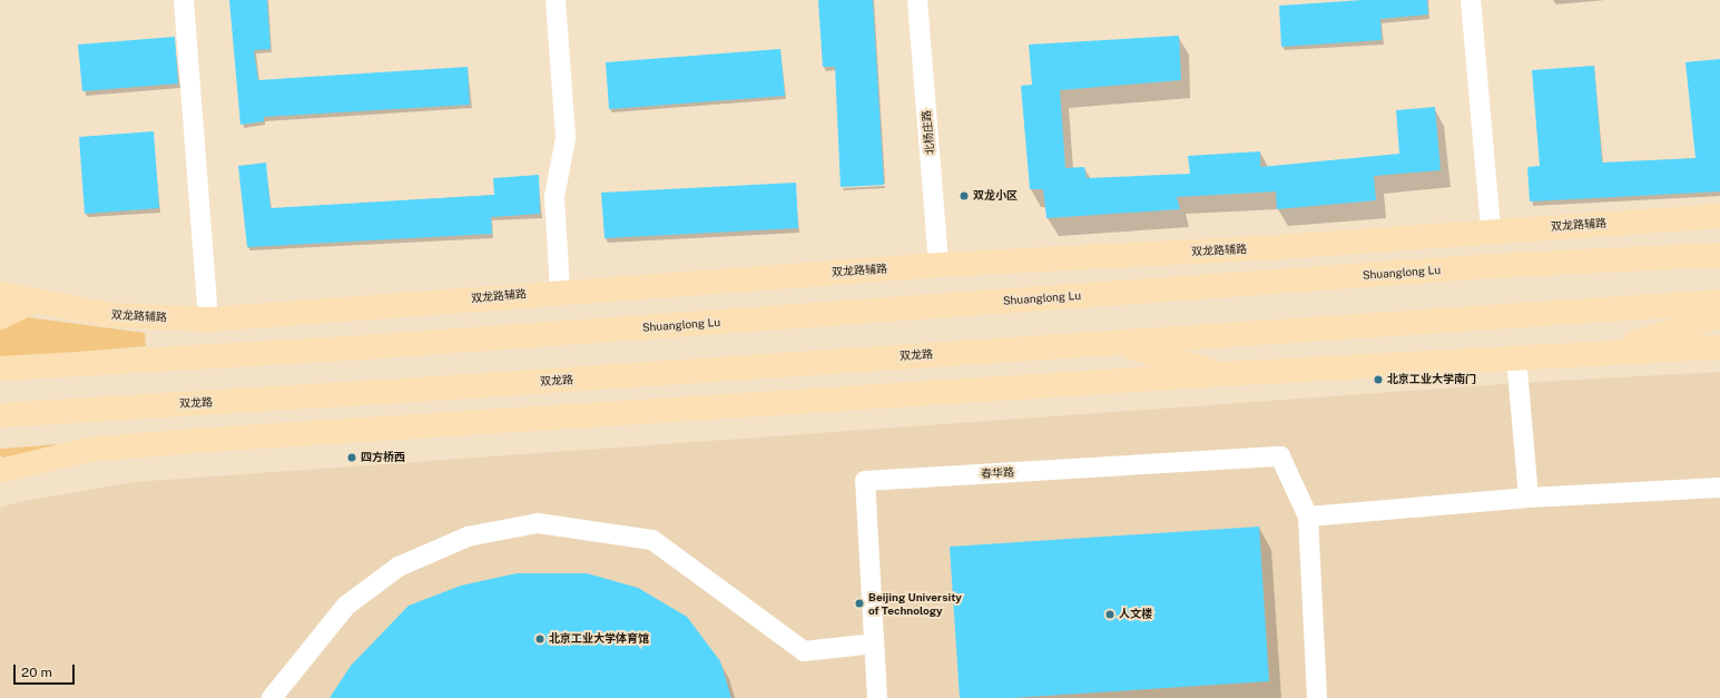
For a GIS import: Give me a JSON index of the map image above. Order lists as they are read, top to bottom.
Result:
{
  "streets": {
    "main road": ["双龙路辅路", "Shuanglong Lu", "双龙路"],
    "street": ["北杨庄路", "春华路"]
  },
  "crossings": [
    ["北杨庄路", "双龙路辅路"]
  ],
  "places": [
    "双龙小区",
    "北京工业大学南门",
    "四方桥西",
    "Beijing University of Technology",
    "人文楼",
    "北京工业大学体育馆"
  ],
  "scale_bar": "20 m"
}
